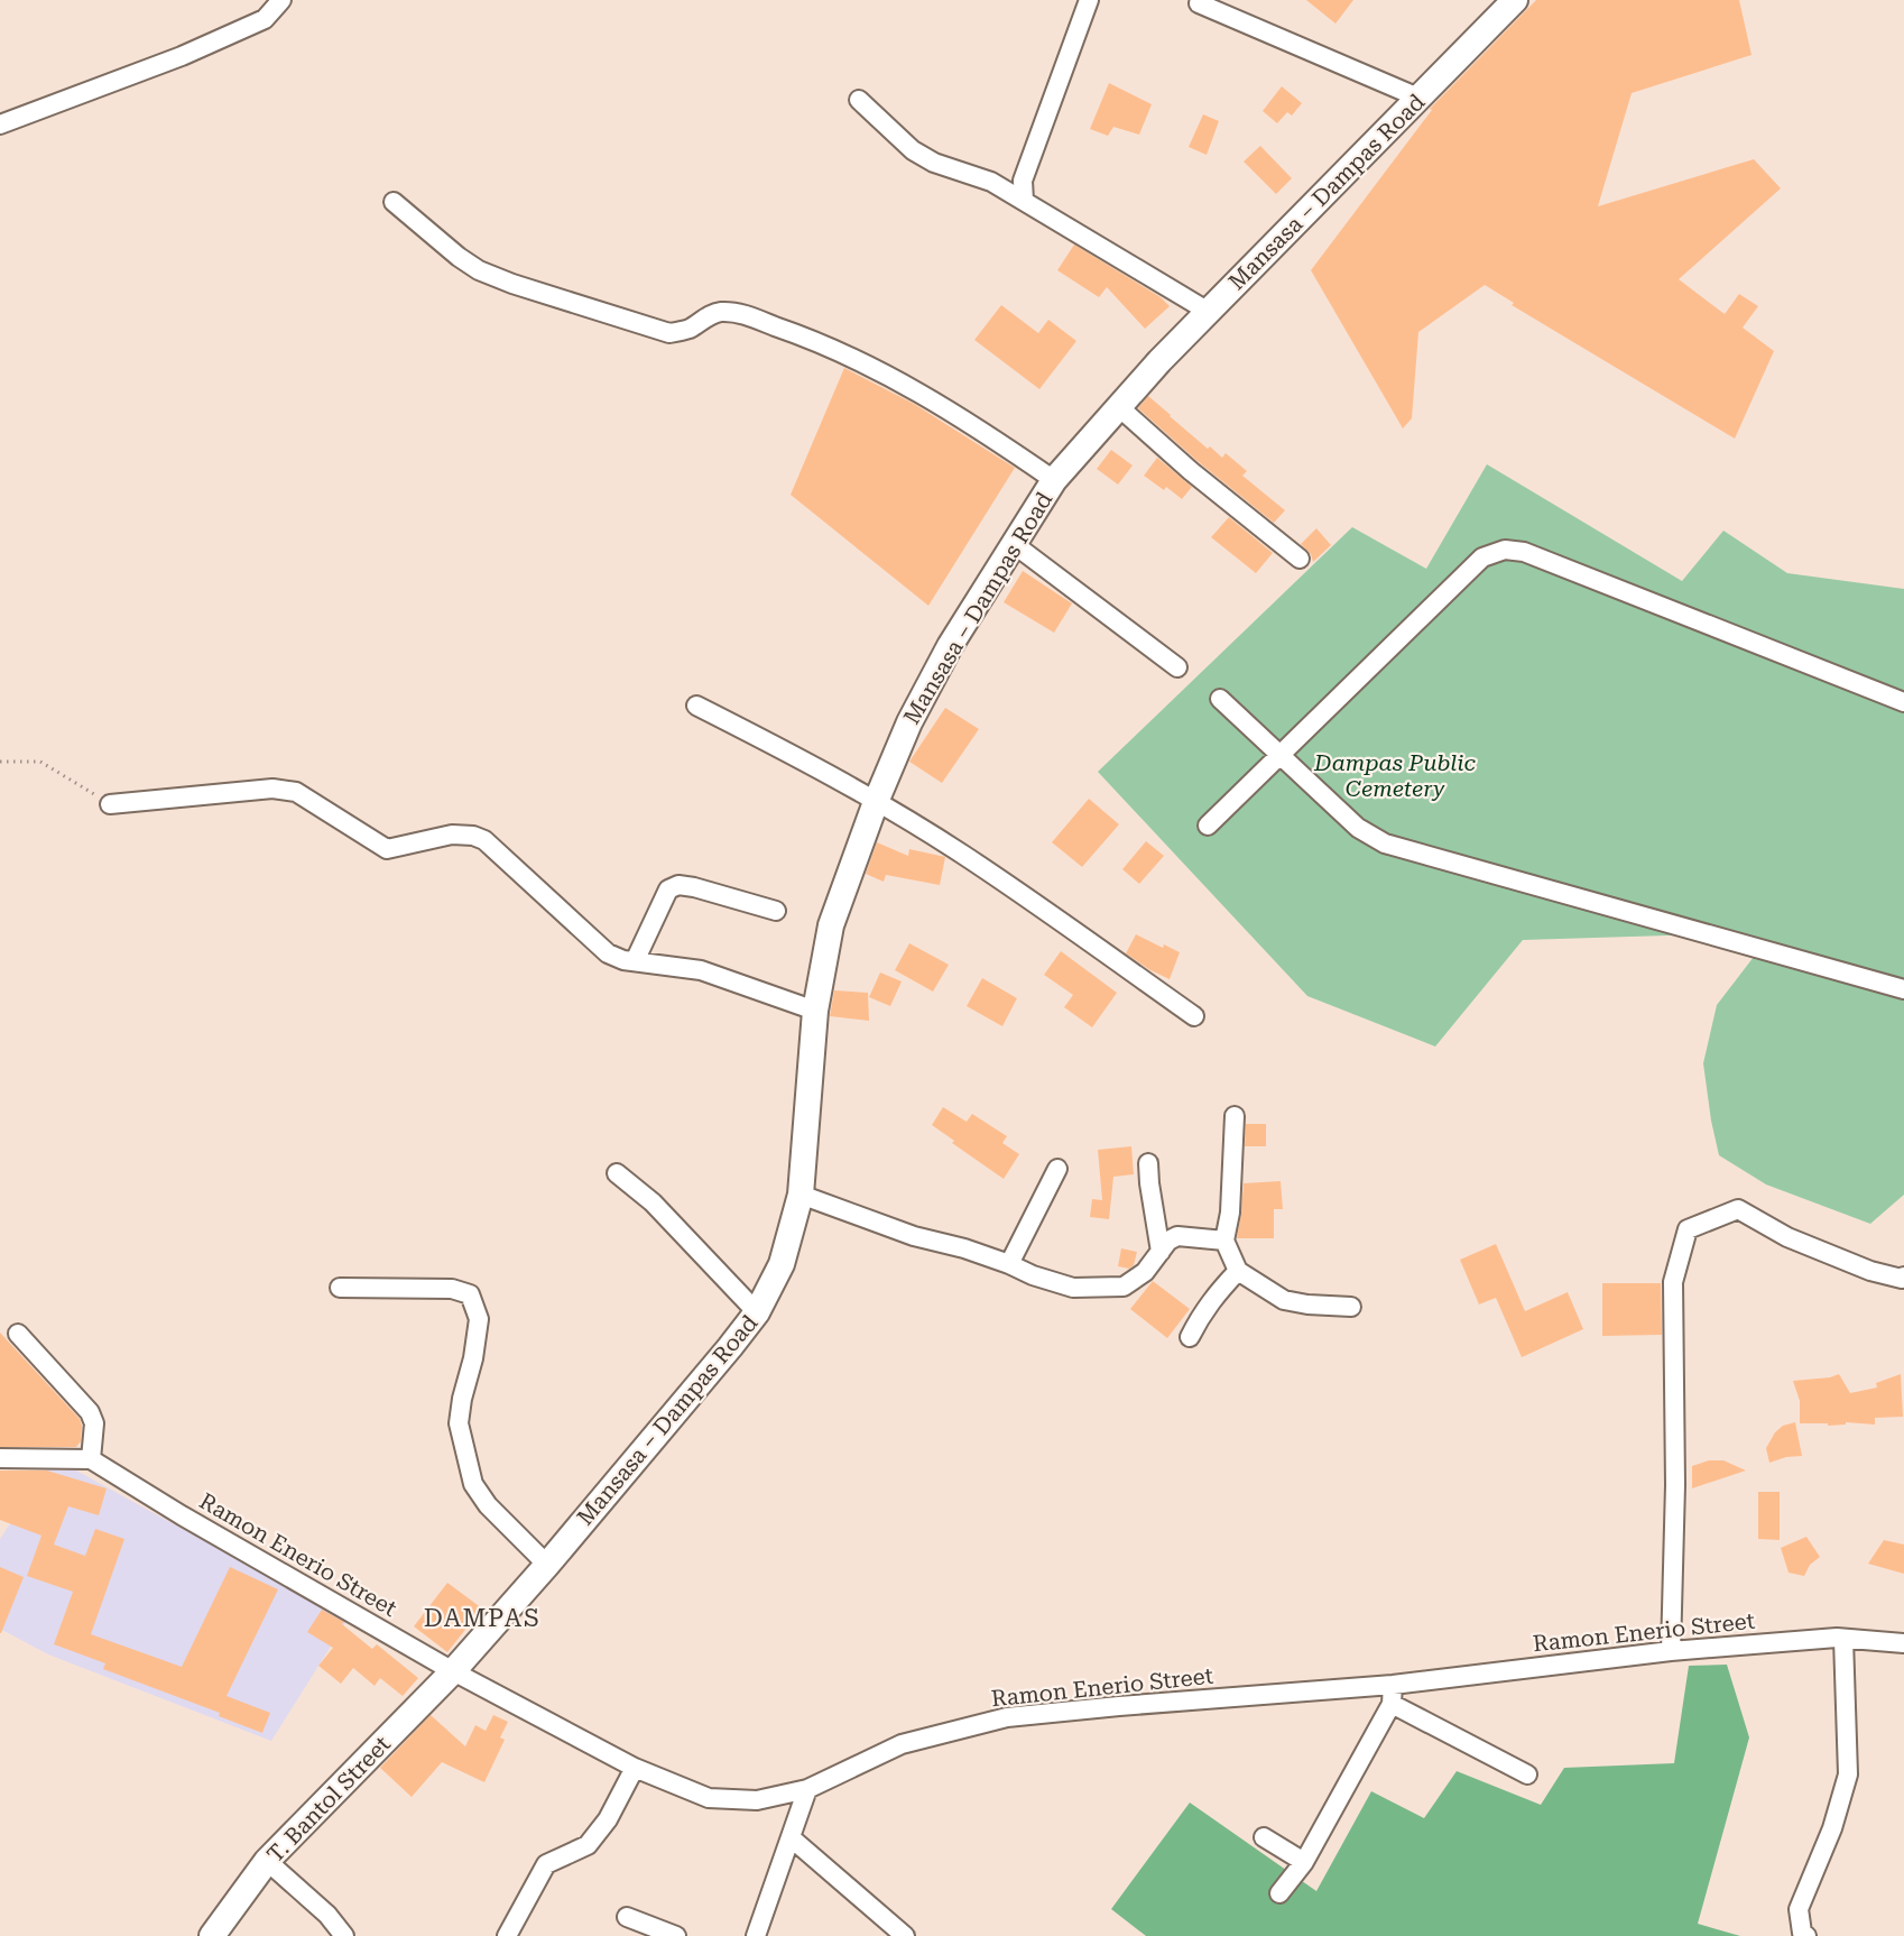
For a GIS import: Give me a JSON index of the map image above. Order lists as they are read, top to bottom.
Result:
{
  "streets": {
    "main road": ["Mansasa – Dampas Road", "T. Bantol Street"],
    "street": ["Ramon Enerio Street"]
  },
  "crossings": [
    ["Mansasa – Dampas Road", "Ramon Enerio Street"],
    ["Mansasa – Dampas Road", "T. Bantol Street"],
    ["Ramon Enerio Street", "T. Bantol Street"]
  ],
  "districts": ["DAMPAS"],
  "parks": ["Dampas Public Cemetery"]
}
